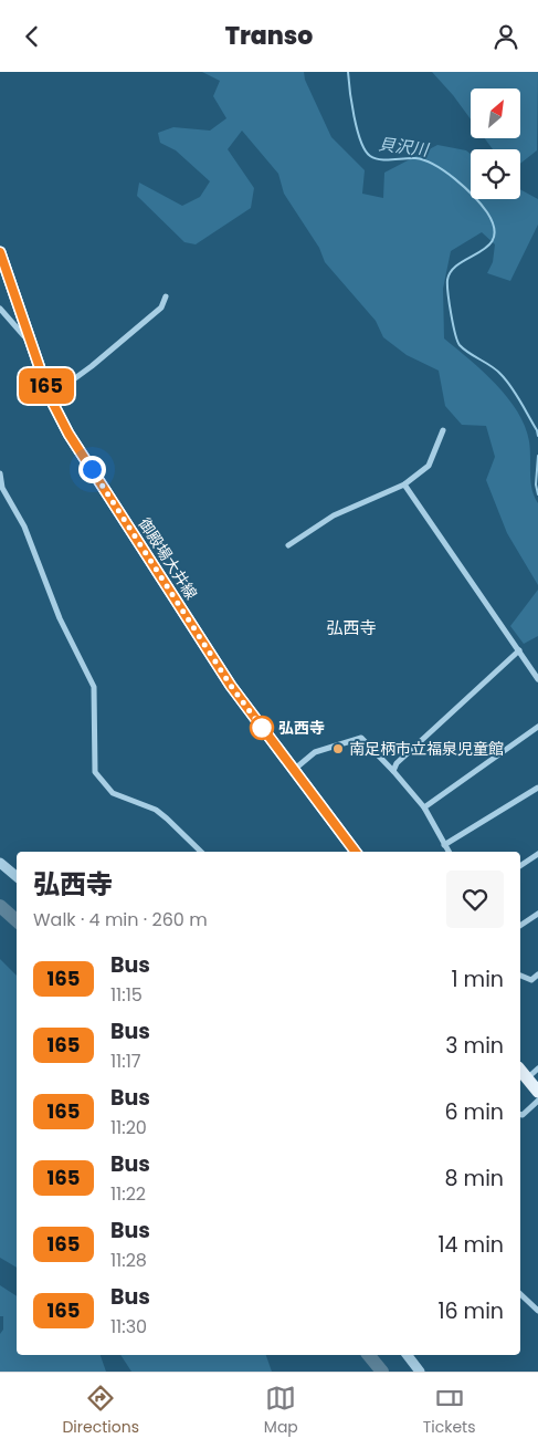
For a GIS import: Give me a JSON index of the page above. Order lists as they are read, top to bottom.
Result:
{
  "streets": {
    "main road": ["御殿場大井線"]
  },
  "districts": ["弘西寺"],
  "water": ["貝沢川"],
  "places": ["弘西寺", "南足柄市立福泉児童館"],
  "lines": ["bus line 165"],
  "north": "top right",
  "page": {
    "header": "Transo",
    "on_map": "165",
    "heading": ["弘西寺", "Walk · 4 min · 260 m"],
    "list": [
      {
        "mark": "165",
        "name": "Bus",
        "note": "11:15",
        "value": "1 min"
      },
      {
        "mark": "165",
        "name": "Bus",
        "note": "11:17",
        "value": "3 min"
      },
      {
        "mark": "165",
        "name": "Bus",
        "note": "11:20",
        "value": "6 min"
      },
      {
        "mark": "165",
        "name": "Bus",
        "note": "11:22",
        "value": "8 min"
      },
      {
        "mark": "165",
        "name": "Bus",
        "note": "11:28",
        "value": "14 min"
      },
      {
        "mark": "165",
        "name": "Bus",
        "note": "11:30",
        "value": "16 min"
      }
    ],
    "tabs": ["Directions", "Map", "Tickets"]
  }
}
